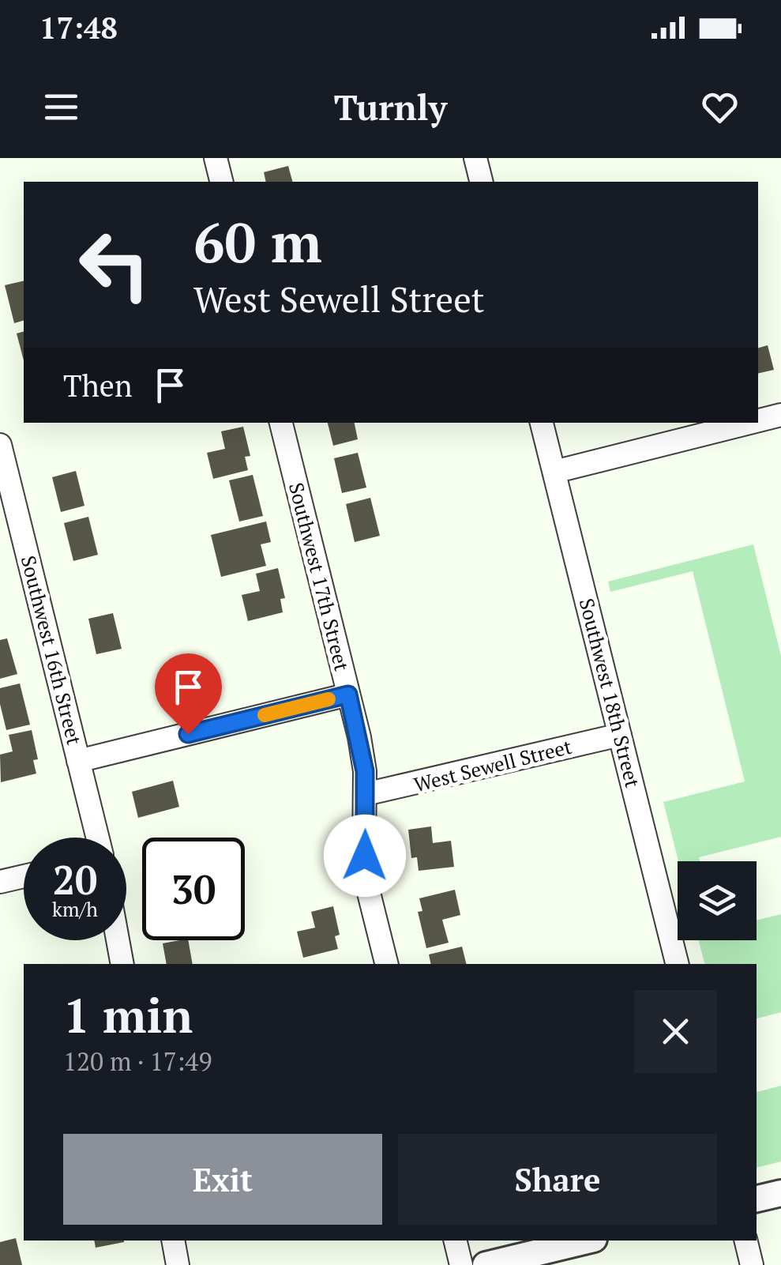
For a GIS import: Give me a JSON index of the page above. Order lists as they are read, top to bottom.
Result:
{
  "streets": {
    "street": [
      "Southwest 17th Street",
      "Southwest 16th Street",
      "Southwest 18th Street",
      "West Sewell Street"
    ]
  },
  "crossings": [
    ["Southwest 17th Street", "West Sewell Street"],
    ["Southwest 18th Street", "West Sewell Street"]
  ],
  "page": {
    "status": "17:48",
    "header": "Turnly",
    "turn": ["60 m", "West Sewell Street"],
    "then": "Then",
    "speed": "20 km/h",
    "limit": "30",
    "heading": ["1 min", "120 m · 17:49"],
    "buttons": ["Exit", "Share"]
  }
}
